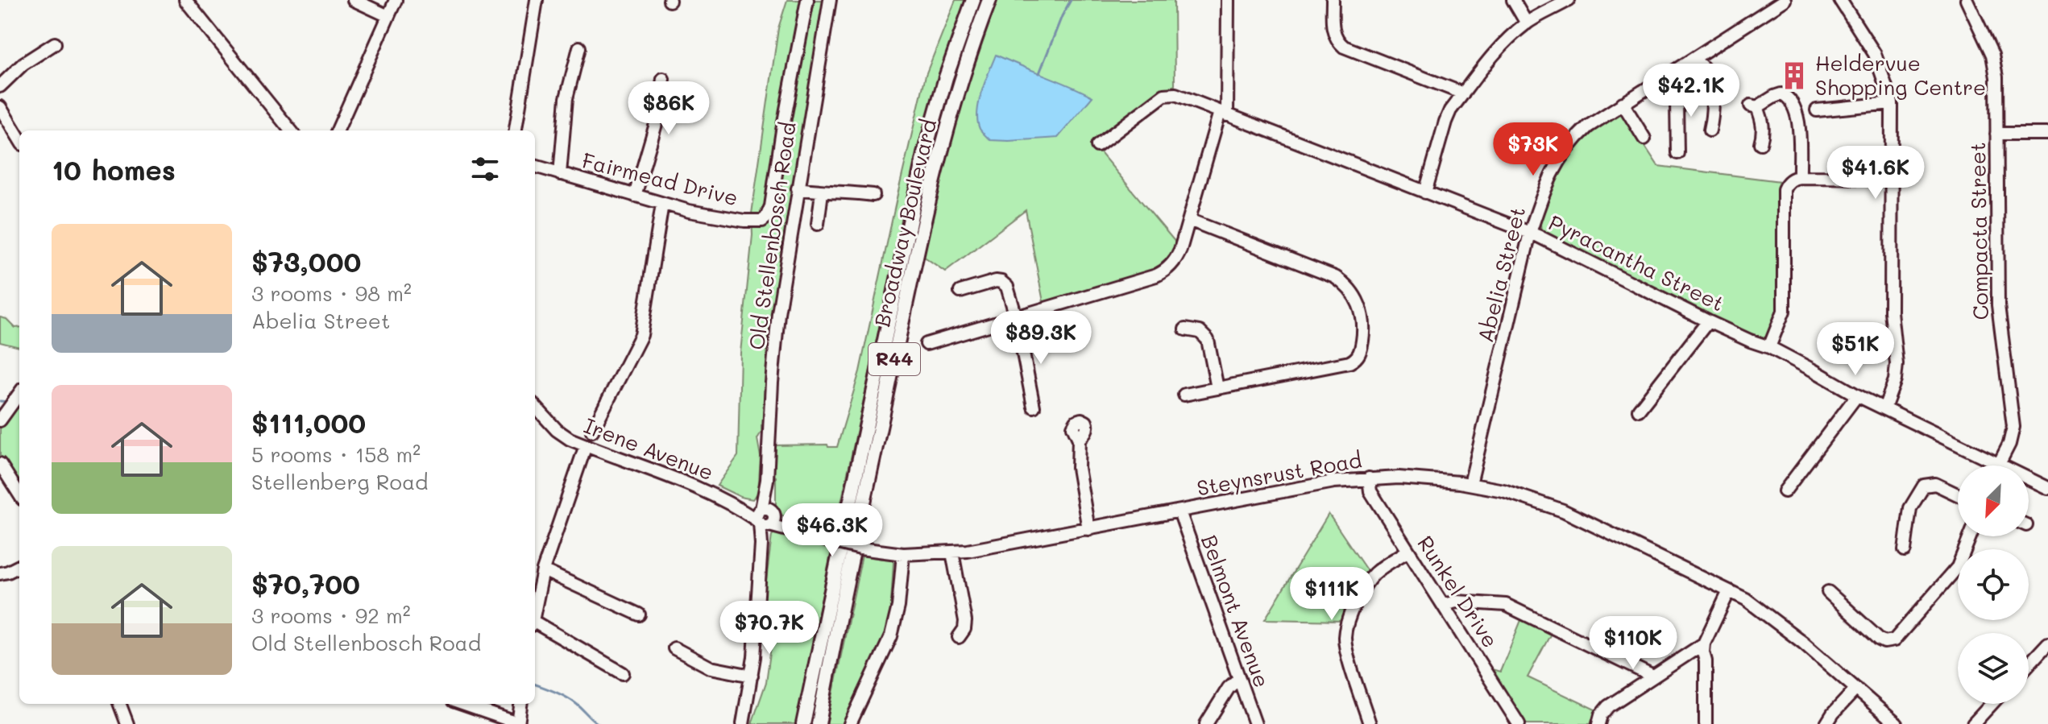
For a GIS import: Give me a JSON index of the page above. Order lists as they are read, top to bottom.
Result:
{
  "streets": {
    "main road": ["Broadway Boulevard", "R44"],
    "street": [
      "Fairmead Drive",
      "Compacta Street",
      "Old Stellenbosch Road",
      "Pyracantha Street",
      "Abelia Street",
      "Irene Avenue",
      "Steynsrust Road",
      "Runkel Drive",
      "Belmont Avenue"
    ]
  },
  "crossings": [
    ["Compacta Street", "Pyracantha Street"],
    ["Old Stellenbosch Road", "Irene Avenue"],
    ["Old Stellenbosch Road", "Steynsrust Road"],
    ["Pyracantha Street", "Abelia Street"],
    ["Abelia Street", "Steynsrust Road"],
    ["Irene Avenue", "Steynsrust Road"],
    ["Steynsrust Road", "Runkel Drive"],
    ["Steynsrust Road", "Belmont Avenue"]
  ],
  "places": {
    "building": ["Heldervue Shopping Centre"]
  },
  "north": "bottom left",
  "page": {
    "price": [
      "$42.1K",
      "$86K",
      "$73K",
      "$41.6K",
      "$89.3K",
      "$51K",
      "$46.3K",
      "$111K",
      "$70.7K",
      "$110K"
    ],
    "heading": "10 homes",
    "list": [
      {
        "name": "$73,000",
        "note": "3 rooms · 98 m² · Abelia Street"
      },
      {
        "name": "$111,000",
        "note": "5 rooms · 158 m² · Stellenberg Road"
      },
      {
        "name": "$70,700",
        "note": "3 rooms · 92 m² · Old Stellenbosch Road"
      }
    ]
  }
}
